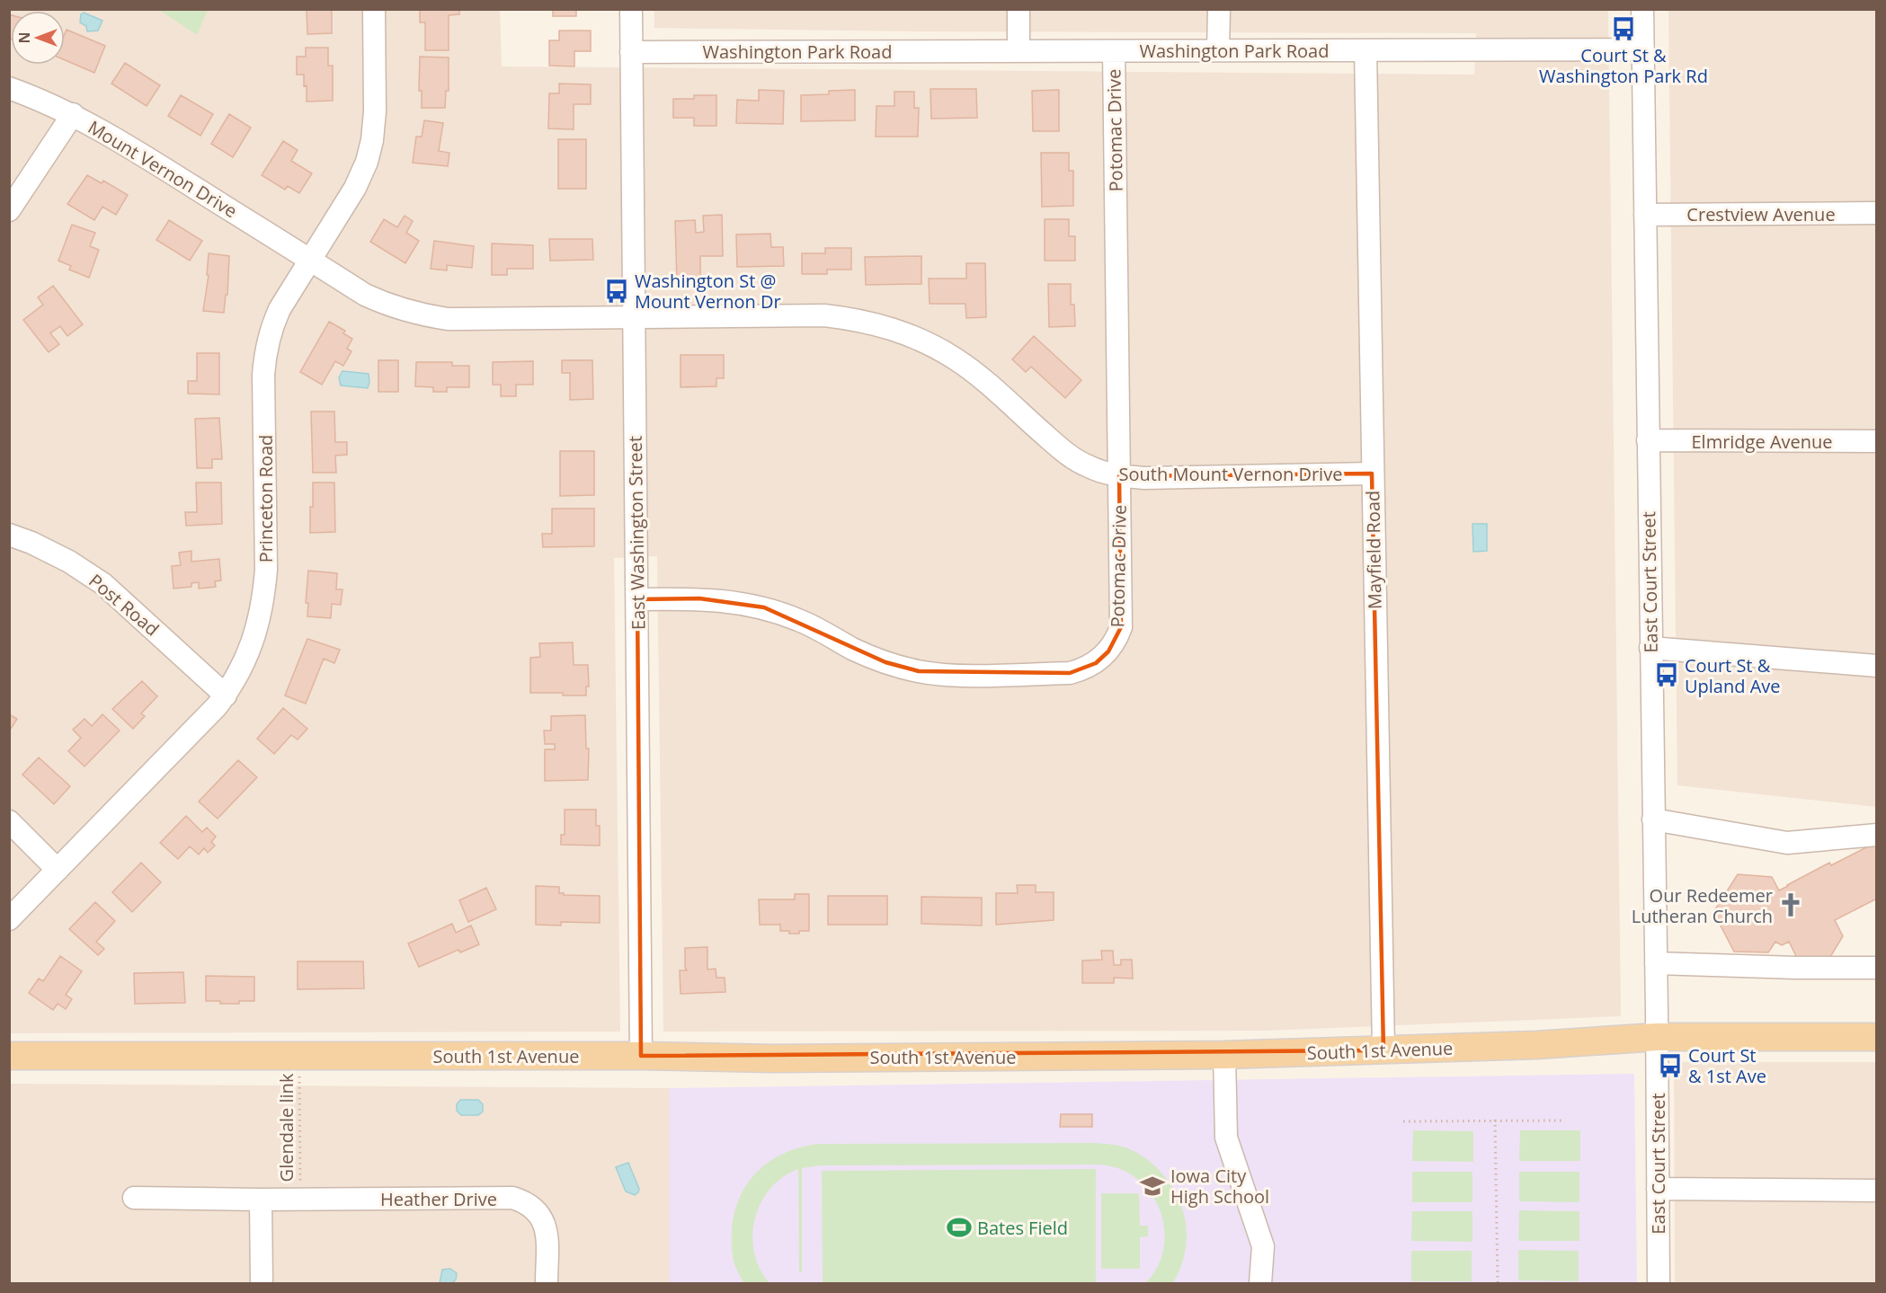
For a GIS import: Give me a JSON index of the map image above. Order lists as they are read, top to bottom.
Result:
{
  "streets": {
    "main road": ["South 1st Avenue"],
    "street": [
      "Washington Park Road",
      "Potomac Drive",
      "Mount Vernon Drive",
      "Crestview Avenue",
      "Elmridge Avenue",
      "South Mount Vernon Drive",
      "Princeton Road",
      "East Washington Street",
      "Mayfield Road",
      "East Court Street",
      "Post Road",
      "Heather Drive"
    ],
    "path": ["Glendale link"]
  },
  "crossings": [
    ["Washington Park Road", "Potomac Drive"],
    ["Washington Park Road", "East Washington Street"],
    ["Washington Park Road", "Mayfield Road"],
    ["Washington Park Road", "East Court Street"],
    ["Potomac Drive", "South Mount Vernon Drive"],
    ["Potomac Drive", "East Washington Street"],
    ["Mount Vernon Drive", "South Mount Vernon Drive"],
    ["Mount Vernon Drive", "Princeton Road"],
    ["Crestview Avenue", "East Court Street"],
    ["Elmridge Avenue", "East Court Street"],
    ["South Mount Vernon Drive", "Princeton Road"],
    ["South Mount Vernon Drive", "East Washington Street"],
    ["South Mount Vernon Drive", "Mayfield Road"],
    ["Princeton Road", "Post Road"],
    ["East Washington Street", "South 1st Avenue"],
    ["Mayfield Road", "South 1st Avenue"],
    ["East Court Street", "South 1st Avenue"],
    ["South 1st Avenue", "Glendale link"],
    ["Glendale link", "Heather Drive"]
  ],
  "places": {
    "bus stop": [
      "Court St & Washington Park Rd",
      "Washington St @ Mount Vernon Dr",
      "Court St & Upland Ave",
      "Court St & 1st Ave"
    ],
    "church": ["Our Redeemer Lutheran Church"],
    "school or university": ["Iowa City High School"],
    "sports": ["Bates Field"]
  },
  "north": "left"
}
